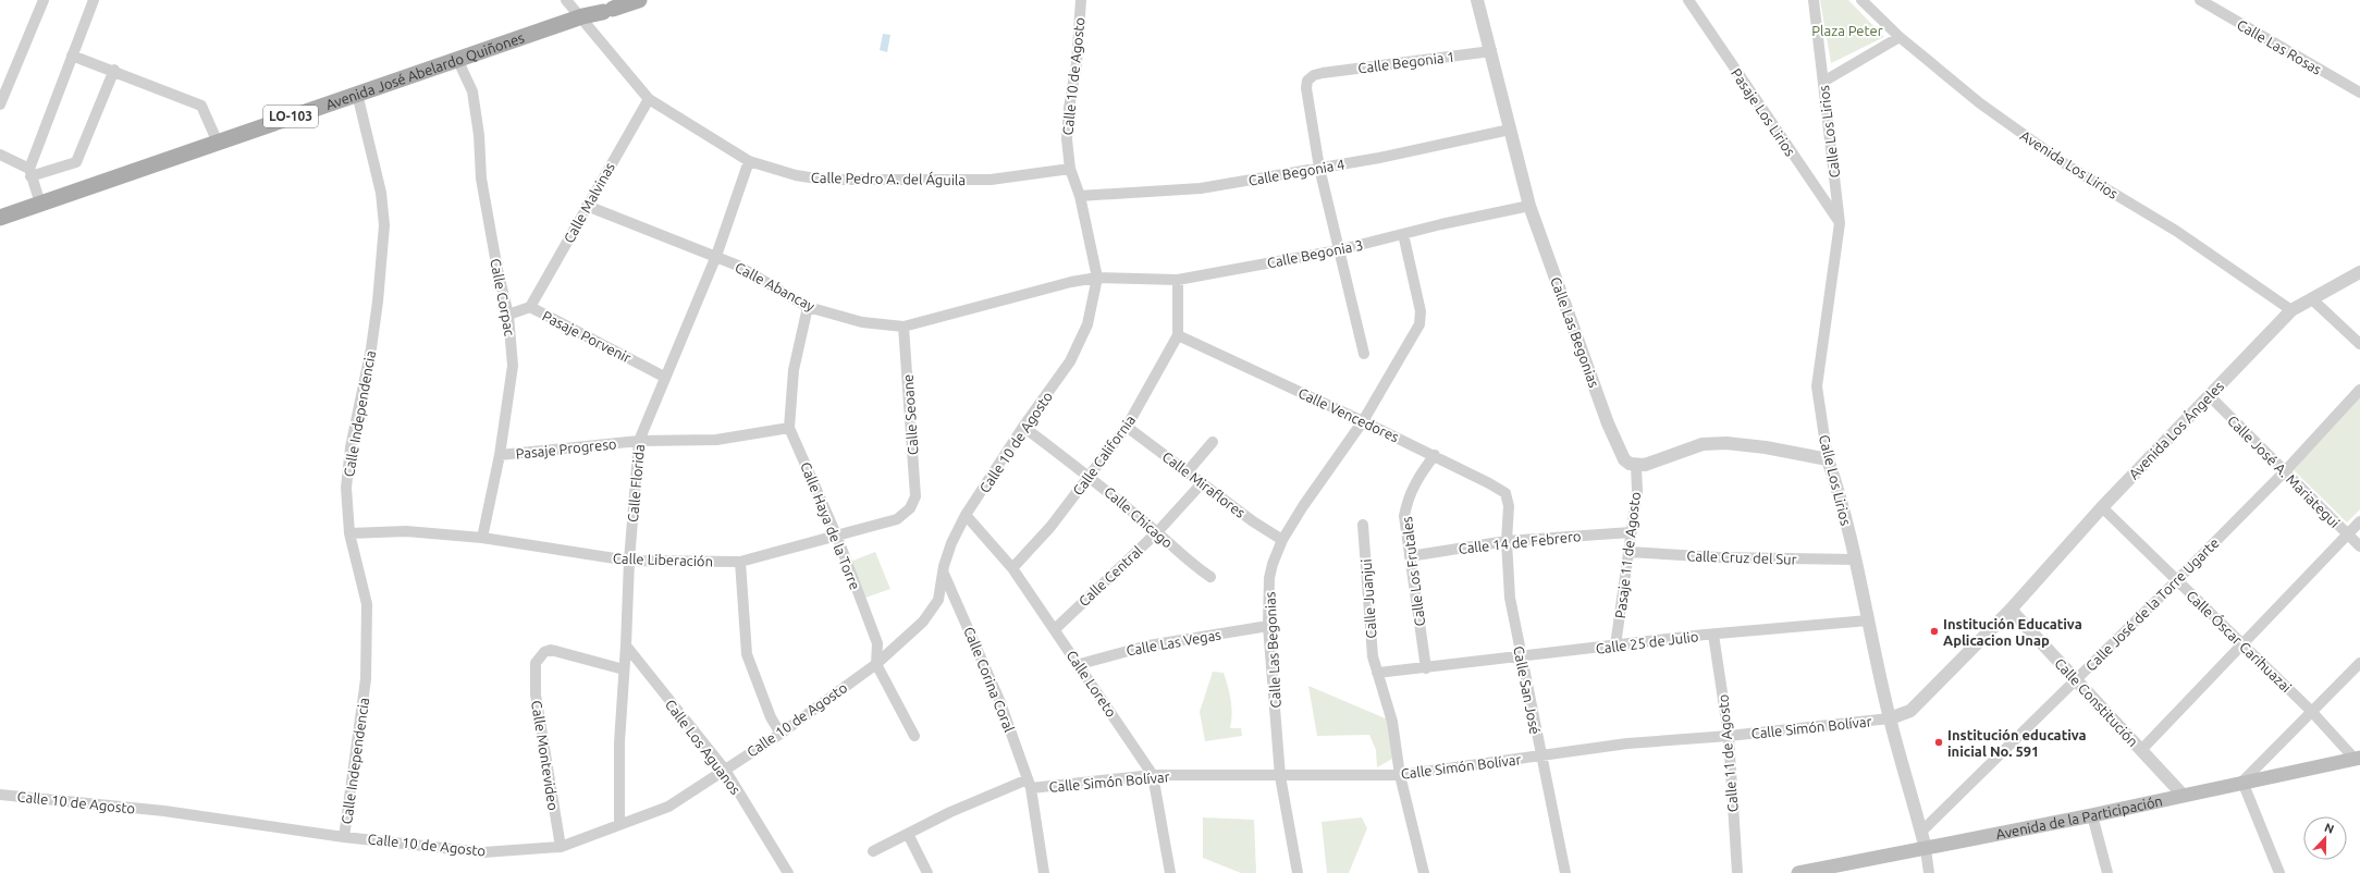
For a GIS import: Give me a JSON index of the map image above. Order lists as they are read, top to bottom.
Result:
{
  "streets": {
    "main road": ["Avenida José Abelardo Quiñones", "LO-103", "Avenida de la Participación"],
    "street": [
      "Calle Las Rosas",
      "Calle Begonia 1",
      "Calle 10 de Agosto",
      "Pasaje Los Lirios",
      "Calle Los Lirios",
      "Avenida Los Lirios",
      "Calle Begonia 4",
      "Calle Pedro A. del Águila",
      "Calle Malvinas",
      "Calle Begonia 3",
      "Calle Abancay",
      "Calle Corpac",
      "Calle Las Begonias",
      "Pasaje Porvenir",
      "Calle Independencia",
      "Calle Seoane",
      "Calle Vencedores",
      "Avenida Los Ángeles",
      "Pasaje Progreso",
      "Calle California",
      "Calle José A. Mariategui",
      "Calle Florida",
      "Calle Miraflores",
      "Calle Chicago",
      "Calle Haya de la Torre",
      "Calle 14 de Febrero",
      "Pasaje 11 de Agosto",
      "Calle Cruz del Sur",
      "Calle Liberación",
      "Calle Los Frutales",
      "Calle Central",
      "Calle Juanjui",
      "Calle José de la Torre Ugarte",
      "Calle Óscar Carihuazai",
      "Calle Las Vegas",
      "Calle 25 de Julio",
      "Calle Corina Coral",
      "Calle Loreto",
      "Calle San José",
      "Calle Constitución",
      "Calle Simón Bolívar",
      "Calle Los Aguanos",
      "Calle 11 de Agosto",
      "Calle Montevideo"
    ]
  },
  "crossings": [
    ["Calle Begonia 1", "Calle Begonia 4"],
    ["Calle Begonia 1", "Calle Las Begonias"],
    ["Avenida José Abelardo Quiñones", "Calle Pedro A. del Águila"],
    ["Avenida José Abelardo Quiñones", "Calle Corpac"],
    ["Avenida José Abelardo Quiñones", "Calle Independencia"],
    ["Calle 10 de Agosto", "Calle Begonia 4"],
    ["Calle 10 de Agosto", "Calle Pedro A. del Águila"],
    ["Calle 10 de Agosto", "Calle Begonia 3"],
    ["Calle 10 de Agosto", "Calle Abancay"],
    ["Calle 10 de Agosto", "Calle Independencia"],
    ["Calle 10 de Agosto", "Calle Florida"],
    ["Calle 10 de Agosto", "Calle Chicago"],
    ["Calle 10 de Agosto", "Calle Haya de la Torre"],
    ["Calle 10 de Agosto", "Calle Corina Coral"],
    ["Calle 10 de Agosto", "Calle Loreto"],
    ["Calle 10 de Agosto", "Calle Los Aguanos"],
    ["Calle 10 de Agosto", "Calle Montevideo"],
    ["Pasaje Los Lirios", "Calle Los Lirios"],
    ["Calle Los Lirios", "Avenida Los Ángeles"],
    ["Calle Los Lirios", "Calle Cruz del Sur"],
    ["Calle Los Lirios", "Calle José de la Torre Ugarte"],
    ["Calle Los Lirios", "Calle 25 de Julio"],
    ["Calle Los Lirios", "Calle Simón Bolívar"],
    ["Calle Los Lirios", "Avenida de la Participación"],
    ["Avenida Los Lirios", "Avenida Los Ángeles"],
    ["Calle Begonia 4", "Calle Las Begonias"],
    ["Calle Pedro A. del Águila", "Calle Malvinas"],
    ["Calle Pedro A. del Águila", "Calle Florida"],
    ["Calle Malvinas", "Calle Abancay"],
    ["Calle Malvinas", "Pasaje Porvenir"],
    ["Calle Begonia 3", "Calle Abancay"],
    ["Calle Begonia 3", "Calle Las Begonias"],
    ["Calle Begonia 3", "Calle California"],
    ["Calle Abancay", "Calle Seoane"],
    ["Calle Abancay", "Calle Florida"],
    ["Calle Abancay", "Calle Haya de la Torre"],
    ["Calle Corpac", "Pasaje Porvenir"],
    ["Calle Corpac", "Pasaje Progreso"],
    ["Calle Corpac", "Calle Liberación"],
    ["Calle Las Begonias", "Calle Vencedores"],
    ["Calle Las Begonias", "Calle Miraflores"],
    ["Calle Las Begonias", "Pasaje 11 de Agosto"],
    ["Calle Las Begonias", "Calle Las Vegas"],
    ["Calle Las Begonias", "Calle Simón Bolívar"],
    ["Pasaje Porvenir", "Calle Florida"],
    ["Calle Independencia", "Calle Liberación"],
    ["Calle Seoane", "Calle Liberación"],
    ["Calle Vencedores", "Calle California"],
    ["Calle Vencedores", "Calle Los Frutales"],
    ["Calle Vencedores", "Calle San José"],
    ["Avenida Los Ángeles", "Calle José A. Mariategui"],
    ["Avenida Los Ángeles", "Calle Óscar Carihuazai"],
    ["Avenida Los Ángeles", "Calle Constitución"],
    ["Avenida Los Ángeles", "Calle Simón Bolívar"],
    ["Pasaje Progreso", "Calle Florida"],
    ["Pasaje Progreso", "Calle Haya de la Torre"],
    ["Calle California", "Calle Miraflores"],
    ["Calle California", "Calle Chicago"],
    ["Calle California", "Calle Loreto"],
    ["Calle José A. Mariategui", "Calle José de la Torre Ugarte"],
    ["Calle Florida", "Calle Liberación"],
    ["Calle Florida", "Calle Los Aguanos"],
    ["Calle Florida", "Calle Montevideo"],
    ["Calle Miraflores", "Calle Central"],
    ["Calle Chicago", "Calle Central"],
    ["Calle Haya de la Torre", "Calle Liberación"],
    ["Calle 14 de Febrero", "Pasaje 11 de Agosto"],
    ["Calle 14 de Febrero", "Calle Los Frutales"],
    ["Calle 14 de Febrero", "Calle San José"],
    ["Pasaje 11 de Agosto", "Calle Cruz del Sur"],
    ["Pasaje 11 de Agosto", "Calle 25 de Julio"],
    ["Calle Los Frutales", "Calle 25 de Julio"],
    ["Calle Central", "Calle Loreto"],
    ["Calle Juanjui", "Calle 25 de Julio"],
    ["Calle José de la Torre Ugarte", "Calle Óscar Carihuazai"],
    ["Calle José de la Torre Ugarte", "Calle Constitución"],
    ["Calle Óscar Carihuazai", "Avenida de la Participación"],
    ["Calle Las Vegas", "Calle Loreto"],
    ["Calle 25 de Julio", "Calle San José"],
    ["Calle 25 de Julio", "Calle 11 de Agosto"],
    ["Calle Corina Coral", "Calle Simón Bolívar"],
    ["Calle Loreto", "Calle Simón Bolívar"],
    ["Calle San José", "Calle Simón Bolívar"],
    ["Calle Constitución", "Avenida de la Participación"],
    ["Calle Simón Bolívar", "Calle 11 de Agosto"]
  ],
  "parks": ["Plaza Peter"],
  "places": ["Institución Educativa Aplicacion Unap", "Institución educativa inicial No. 591"],
  "north": "top"
}
